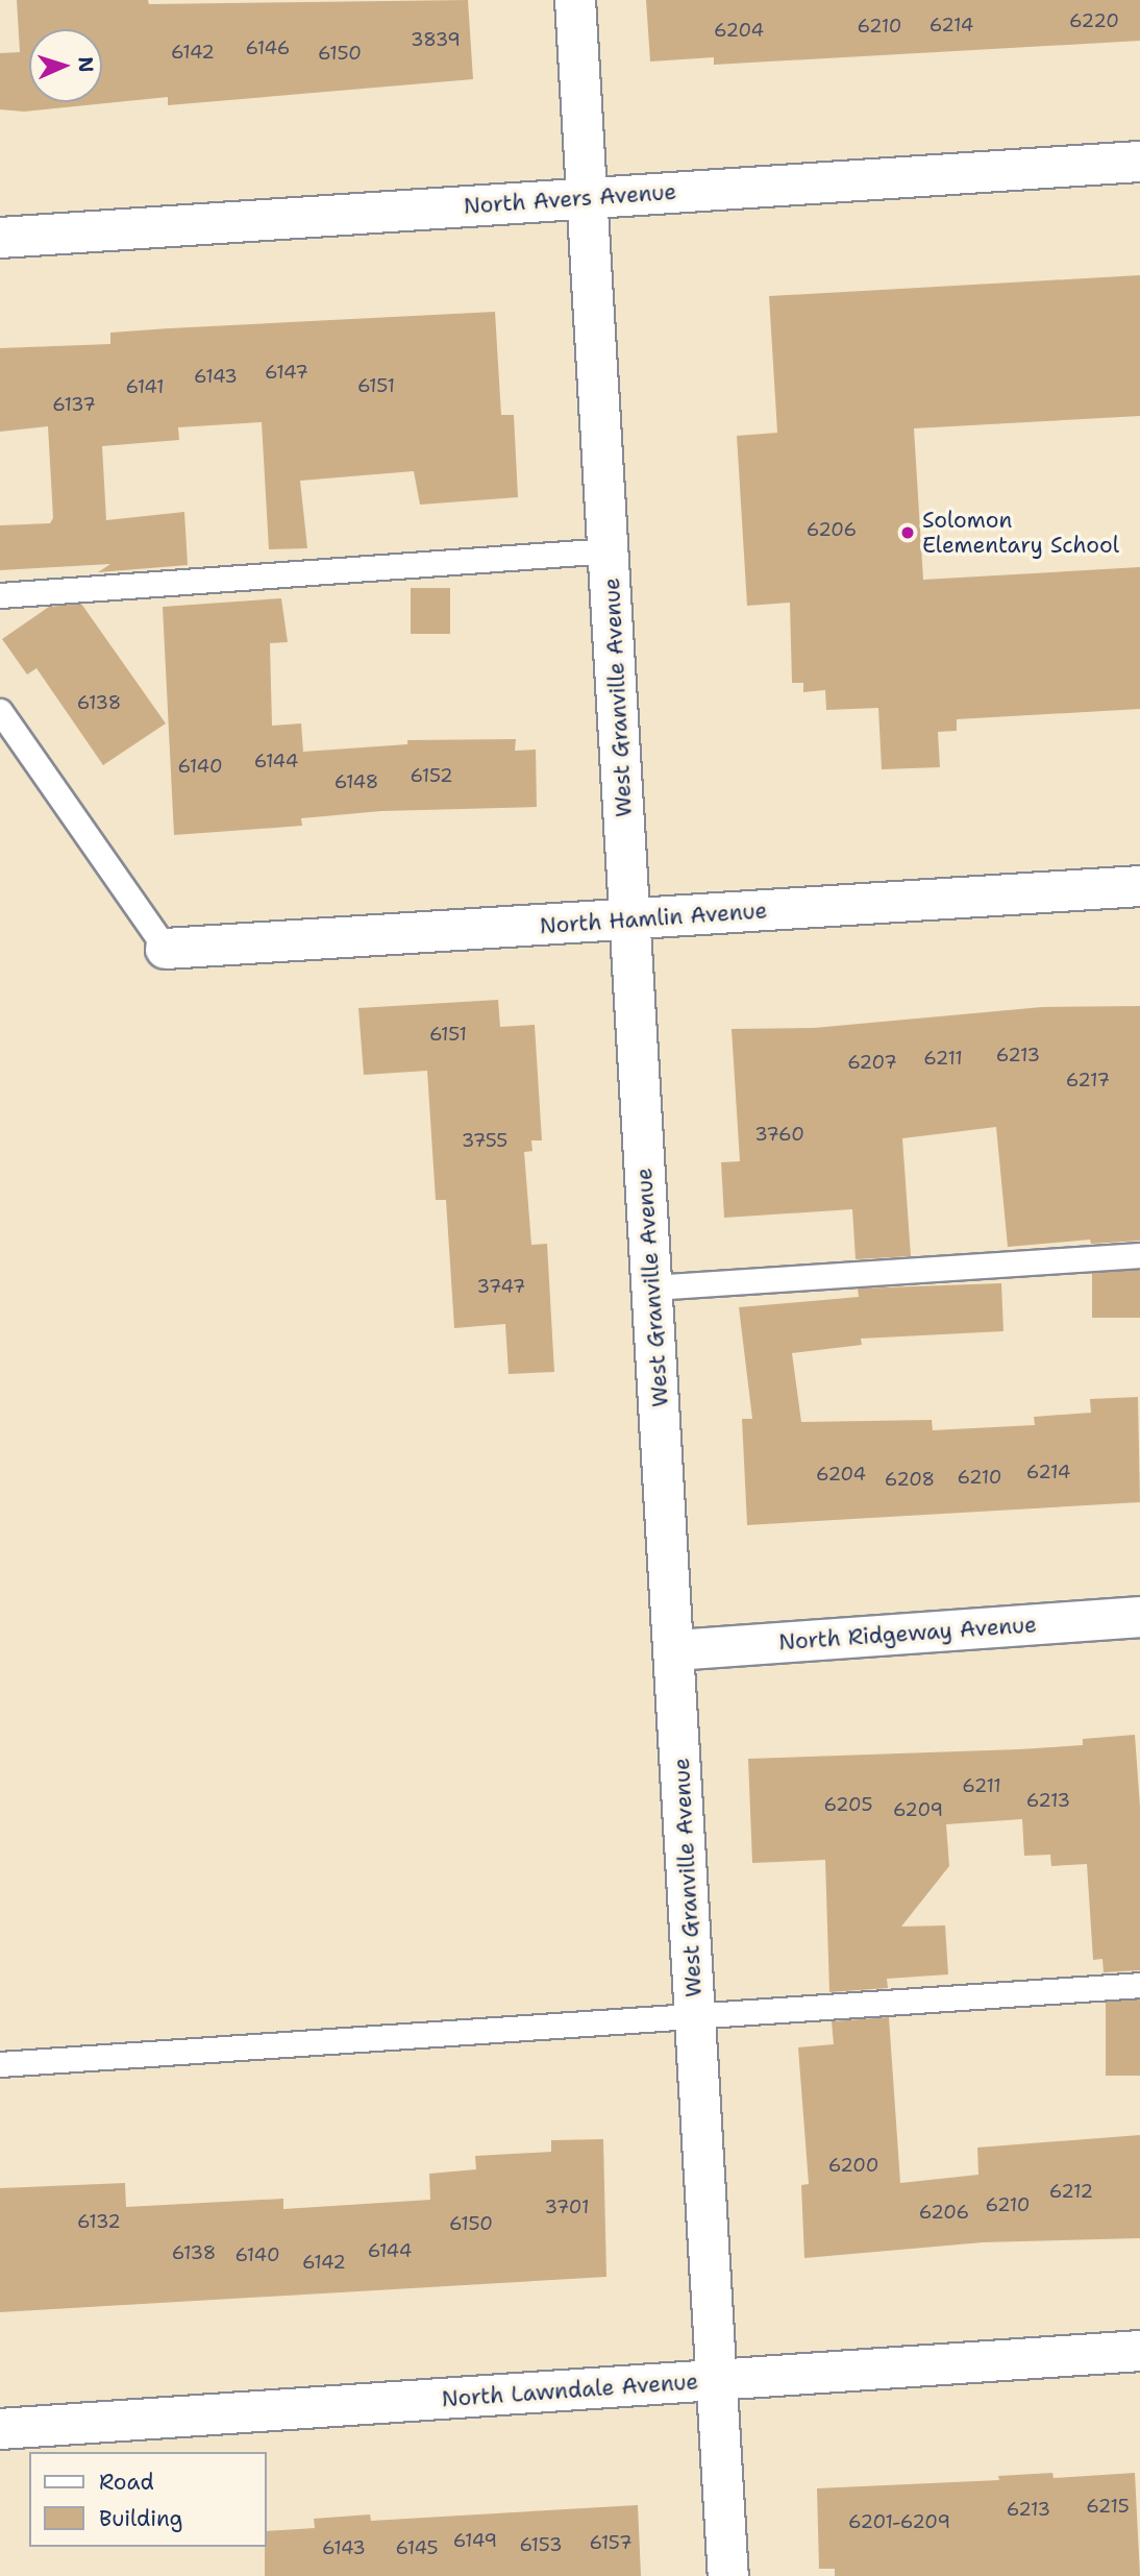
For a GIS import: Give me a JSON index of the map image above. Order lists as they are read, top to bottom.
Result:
{
  "streets": {
    "street": [
      "North Avers Avenue",
      "West Granville Avenue",
      "North Hamlin Avenue",
      "North Ridgeway Avenue",
      "North Lawndale Avenue"
    ]
  },
  "crossings": [
    ["North Avers Avenue", "West Granville Avenue"],
    ["West Granville Avenue", "North Hamlin Avenue"],
    ["West Granville Avenue", "North Ridgeway Avenue"],
    ["West Granville Avenue", "North Lawndale Avenue"]
  ],
  "places": ["Solomon Elementary School"],
  "house_numbers": [
    "6220",
    "6214",
    "6210",
    "6204",
    "3839",
    "6146",
    "6142",
    "6150",
    "6147",
    "6143",
    "6151",
    "6141",
    "6137",
    "6206",
    "6138",
    "6144",
    "6140",
    "6152",
    "6148",
    "6151",
    "6213",
    "6211",
    "6207",
    "6217",
    "3760",
    "3755",
    "3747",
    "6214",
    "6204",
    "6210",
    "6208",
    "6211",
    "6213",
    "6205",
    "6209",
    "6200",
    "6212",
    "6210",
    "3701",
    "6206",
    "6132",
    "6150",
    "6144",
    "6138",
    "6140",
    "6142",
    "6215",
    "6213",
    "6201-6209",
    "6149",
    "6157",
    "6153",
    "6143",
    "6145"
  ],
  "legend": ["Road", "Building"],
  "north": "right"
}
